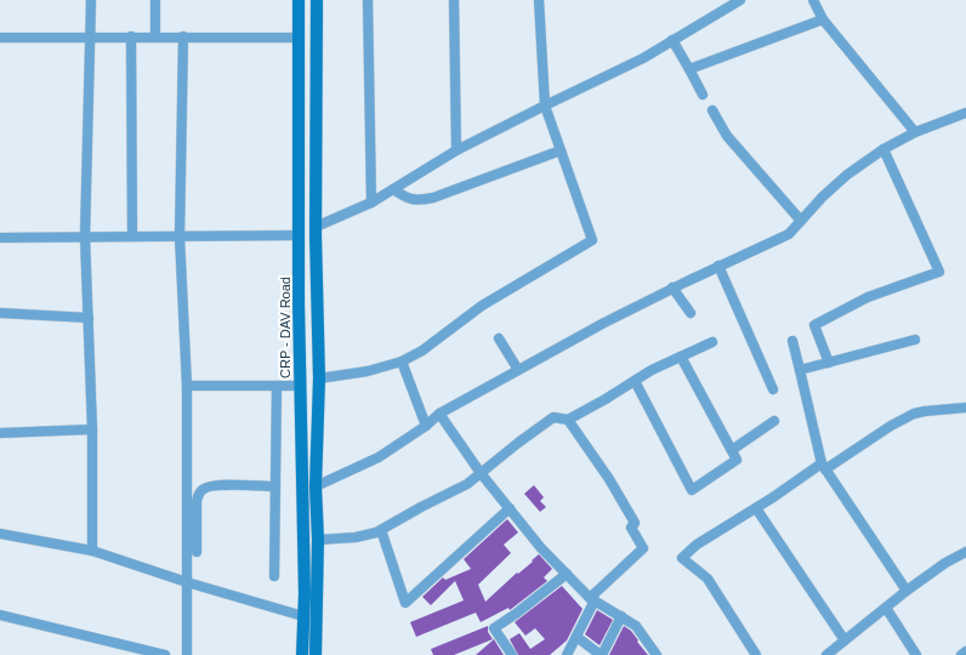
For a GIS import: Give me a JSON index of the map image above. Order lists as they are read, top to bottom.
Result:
{
  "streets": {
    "street": ["CRP - DAV Road"]
  }
}
